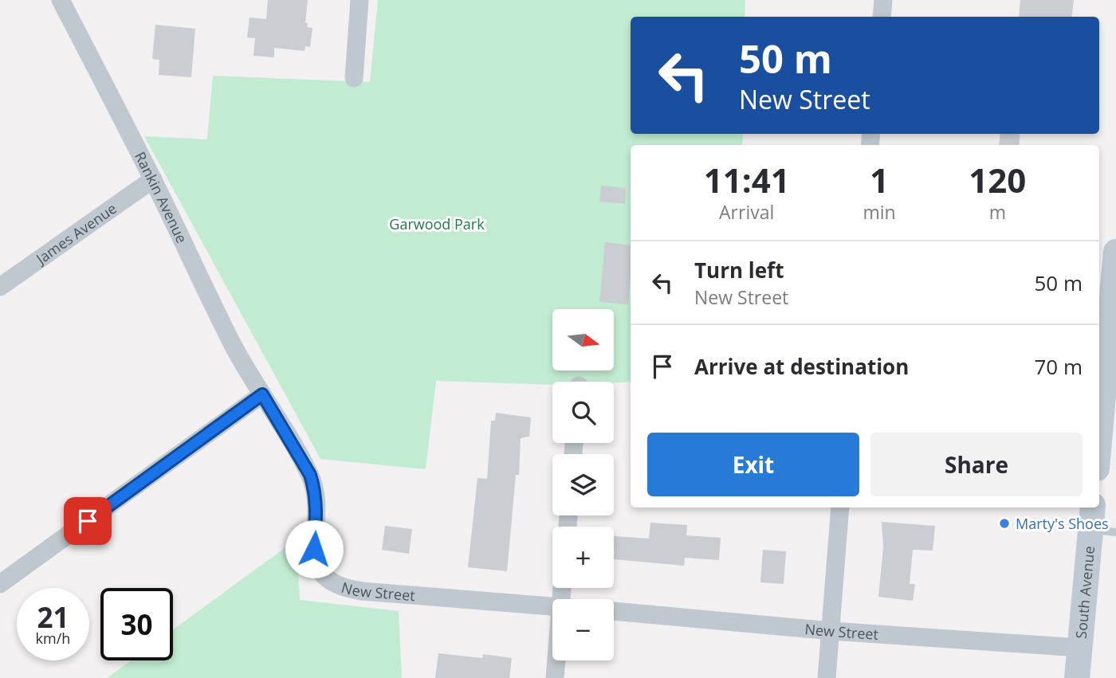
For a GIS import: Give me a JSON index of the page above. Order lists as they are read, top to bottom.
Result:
{
  "streets": {
    "main road": ["South Avenue"],
    "street": ["Rankin Avenue", "James Avenue", "New Street"]
  },
  "crossings": [
    ["Rankin Avenue", "James Avenue"],
    ["Rankin Avenue", "New Street"],
    ["New Street", "South Avenue"]
  ],
  "parks": ["Garwood Park"],
  "places": ["Marty's Shoes"],
  "north": "right",
  "page": {
    "turn": ["50 m", "New Street"],
    "eta": [
      "11:41",
      "Arrival",
      "1",
      "min",
      "120",
      "m"
    ],
    "list": [
      {
        "name": "Turn left",
        "note": "New Street",
        "value": "50 m"
      },
      {
        "name": "Arrive at destination",
        "value": "70 m"
      }
    ],
    "map_buttons": ["+", "−"],
    "buttons": ["Exit", "Share"],
    "speed": "21 km/h",
    "limit": "30"
  }
}
